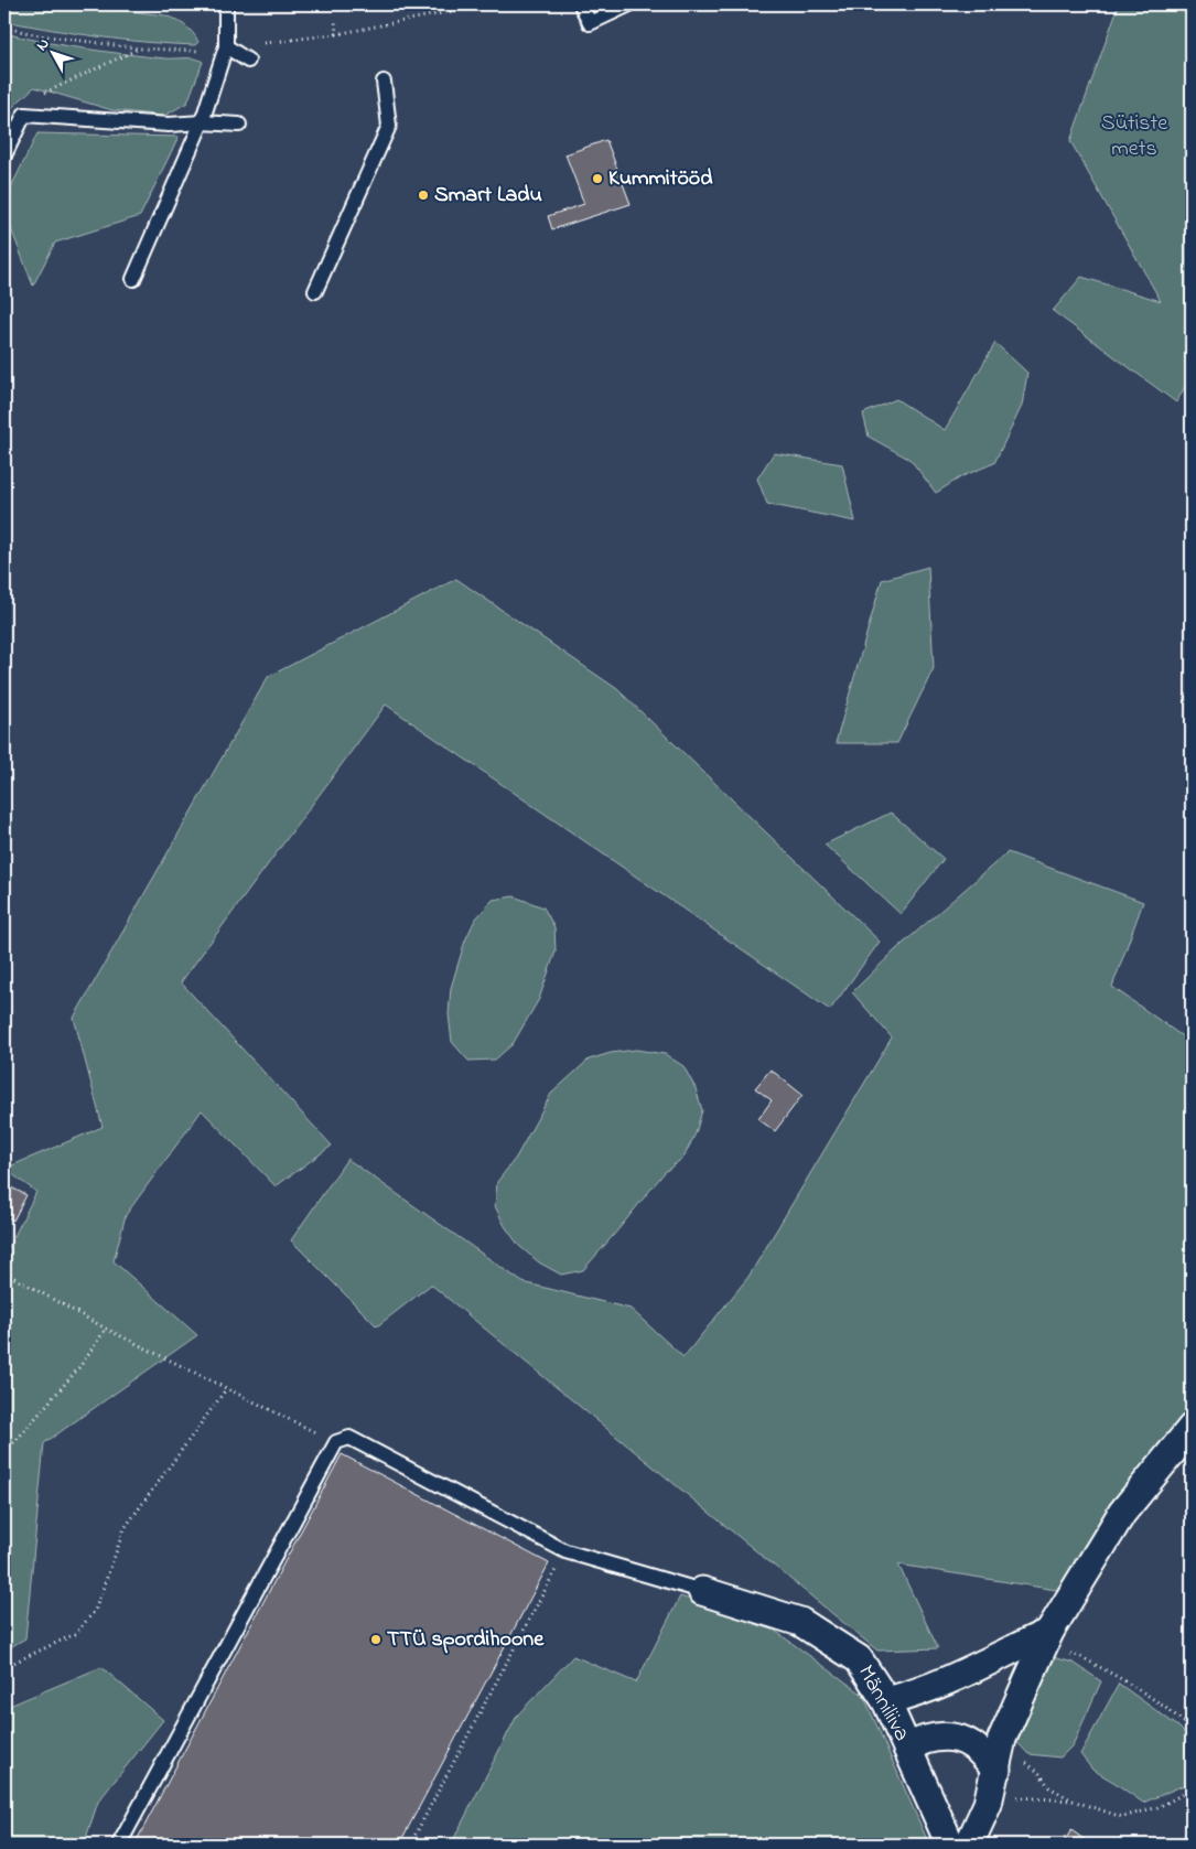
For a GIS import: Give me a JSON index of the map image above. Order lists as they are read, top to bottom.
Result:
{
  "streets": {
    "street": ["Männiliiva"]
  },
  "parks": ["Sütiste mets"],
  "places": ["Kummitööd", "Smart Ladu", "TTÜ spordihoone"],
  "north": "top left"
}
